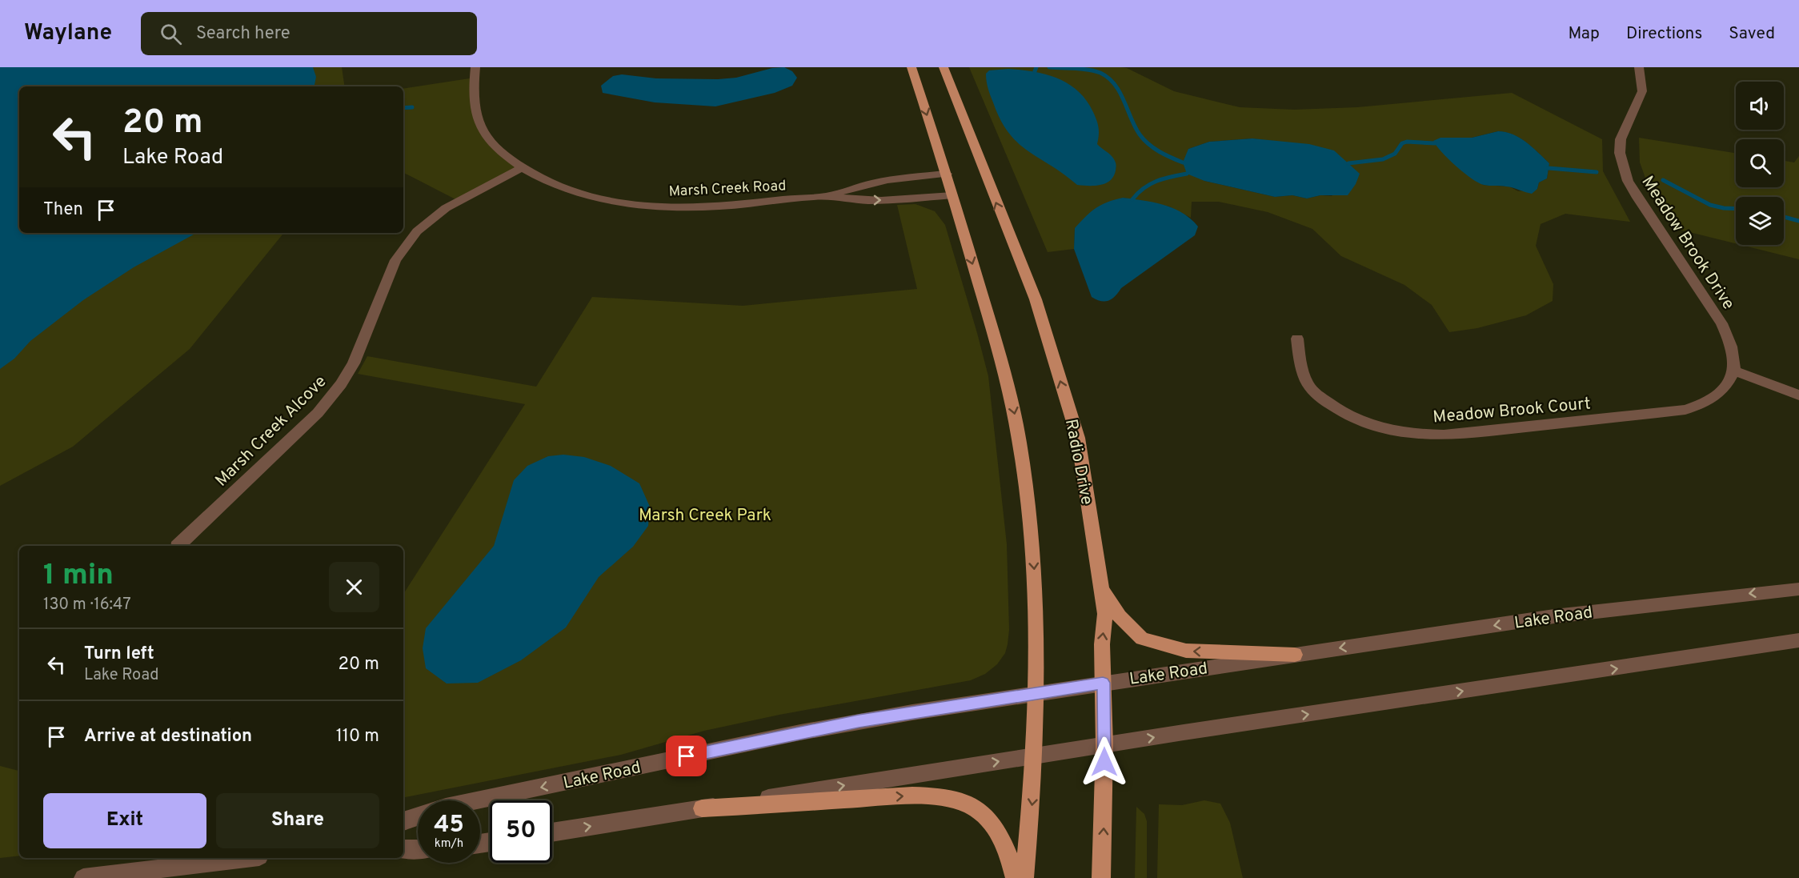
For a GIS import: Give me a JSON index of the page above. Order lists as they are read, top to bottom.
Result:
{
  "streets": {
    "main road": ["Radio Drive"],
    "street": [
      "Marsh Creek Road",
      "Meadow Brook Drive",
      "Meadow Brook Court",
      "Marsh Creek Alcove",
      "Lake Road"
    ]
  },
  "crossings": [
    ["Marsh Creek Road", "Marsh Creek Alcove"],
    ["Meadow Brook Drive", "Meadow Brook Court"],
    ["Radio Drive", "Lake Road"]
  ],
  "parks": ["Marsh Creek Park"],
  "page": {
    "header": "Waylane",
    "search": "Search here",
    "nav": ["Map", "Directions", "Saved"],
    "turn": ["20 m", "Lake Road"],
    "then": "Then",
    "heading": ["1 min", "130 m · 16:47"],
    "list": [
      {
        "name": "Turn left",
        "note": "Lake Road",
        "value": "20 m"
      },
      {
        "name": "Arrive at destination",
        "value": "110 m"
      }
    ],
    "buttons": ["Exit", "Share"],
    "speed": "45 km/h",
    "limit": "50"
  }
}
